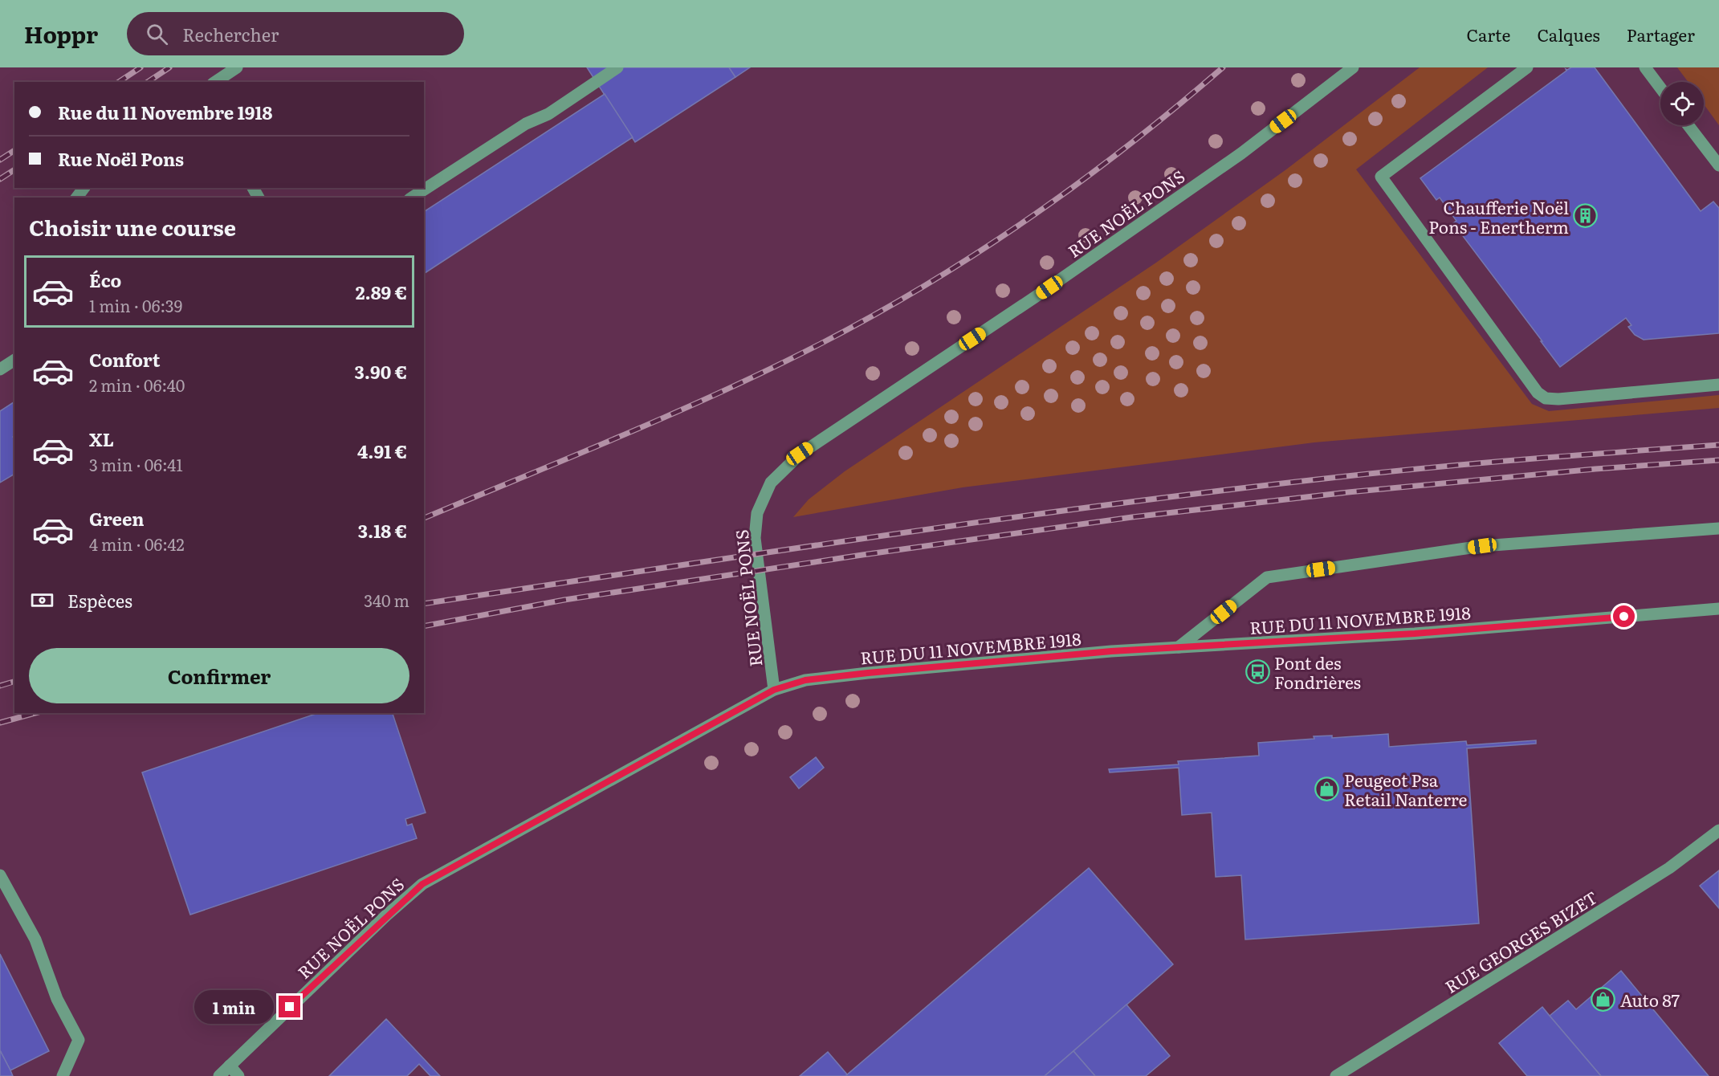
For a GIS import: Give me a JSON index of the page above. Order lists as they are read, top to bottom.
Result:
{
  "streets": {
    "street": ["RUE NOËL PONS", "RUE DU 11 NOVEMBRE 1918", "RUE GEORGES BIZET"]
  },
  "crossings": [
    ["RUE NOËL PONS", "RUE DU 11 NOVEMBRE 1918"]
  ],
  "places": {
    "building": ["Chaufferie Noël Pons - Enertherm"],
    "bus stop": ["Pont des Fondrières"],
    "shop": ["Peugeot Psa Retail Nanterre", "Auto 87"]
  },
  "page": {
    "header": "Hoppr",
    "search": "Rechercher",
    "nav": ["Carte", "Calques", "Partager"],
    "banner": ["Rue du 11 Novembre 1918", "Rue Noël Pons"],
    "heading": "Choisir une course",
    "list": [
      {
        "name": "Éco",
        "note": "1 min · 06:39",
        "value": "2.89 €"
      },
      {
        "name": "Confort",
        "note": "2 min · 06:40",
        "value": "3.90 €"
      },
      {
        "name": "XL",
        "note": "3 min · 06:41",
        "value": "4.91 €"
      },
      {
        "name": "Green",
        "note": "4 min · 06:42",
        "value": "3.18 €"
      }
    ],
    "pay": ["Espèces", "340 m"],
    "buttons": "Confirmer",
    "bubble": "1 min"
  }
}
